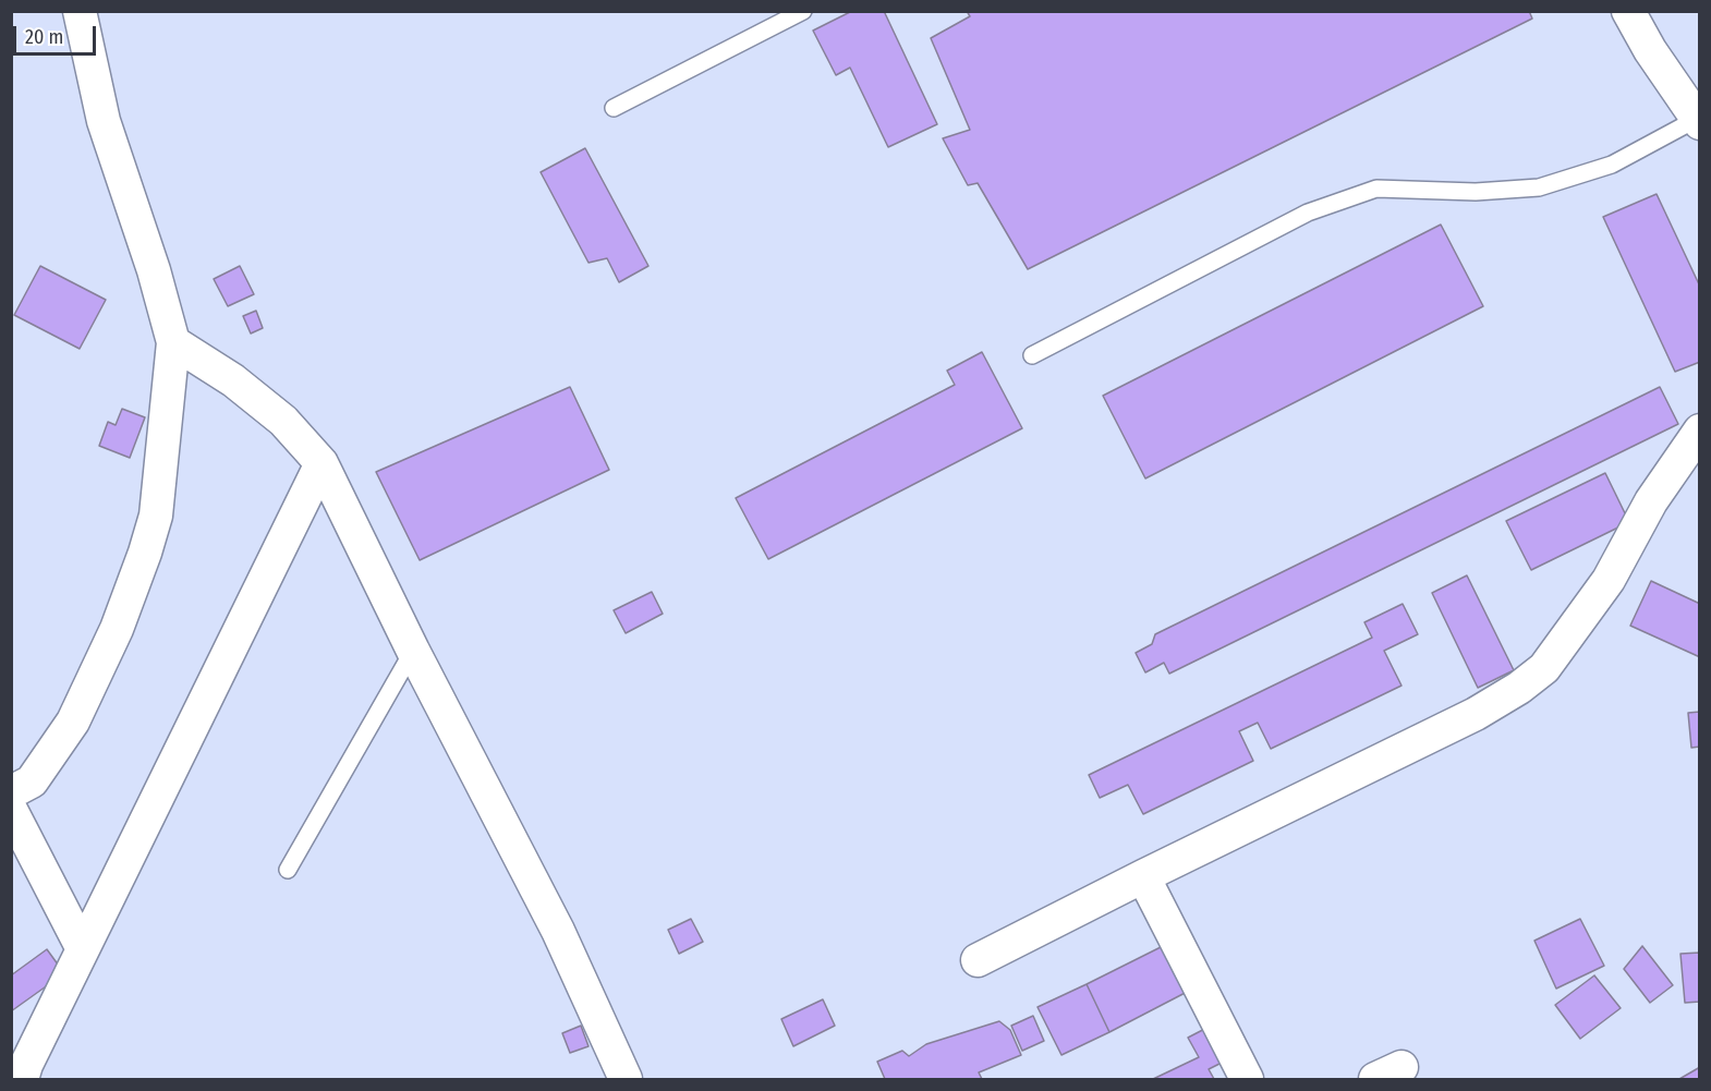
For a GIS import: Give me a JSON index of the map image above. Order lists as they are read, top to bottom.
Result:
{
  "scale_bar": "20 m"
}
